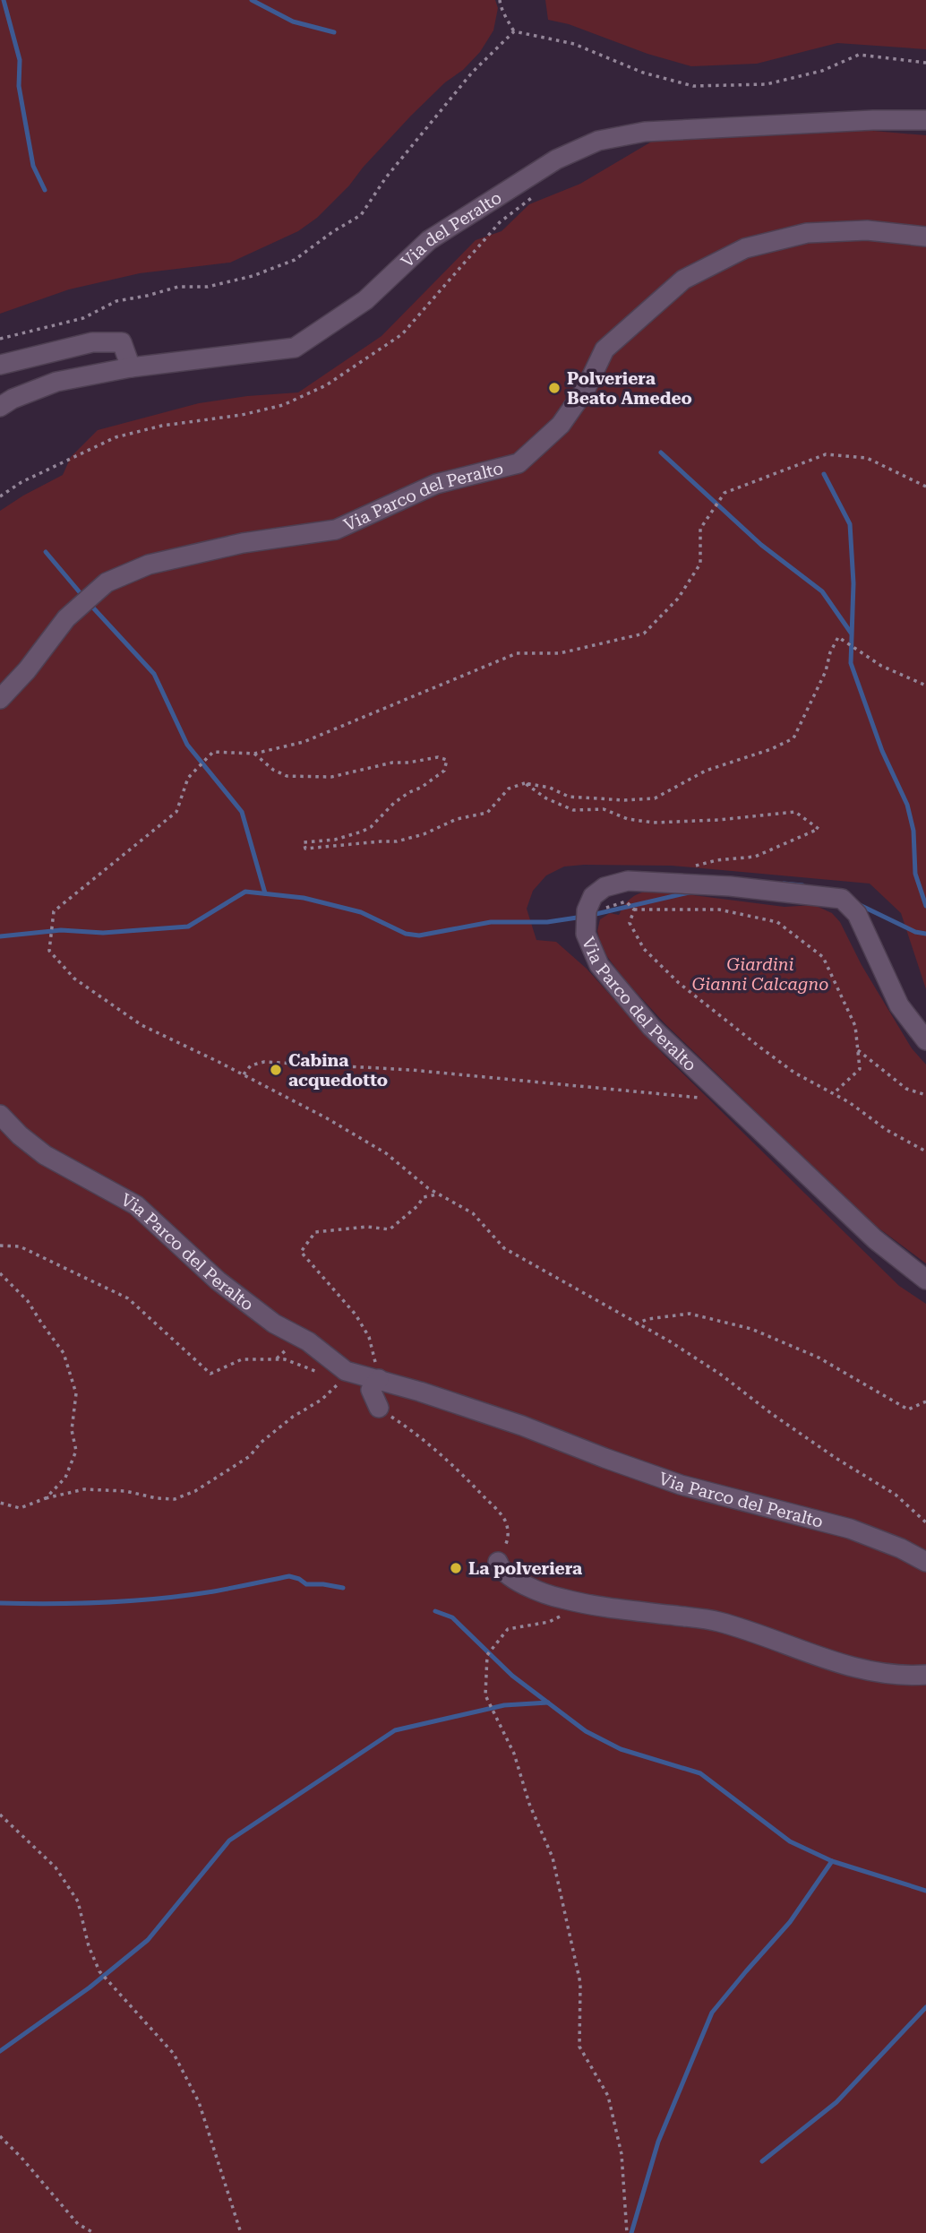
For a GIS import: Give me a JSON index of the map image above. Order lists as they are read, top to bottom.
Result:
{
  "streets": {
    "street": ["Via del Peralto", "Via Parco del Peralto"]
  },
  "parks": ["Giardini Gianni Calcagno"],
  "places": ["Polveriera Beato Amedeo", "Cabina acquedotto", "La polveriera"]
}
